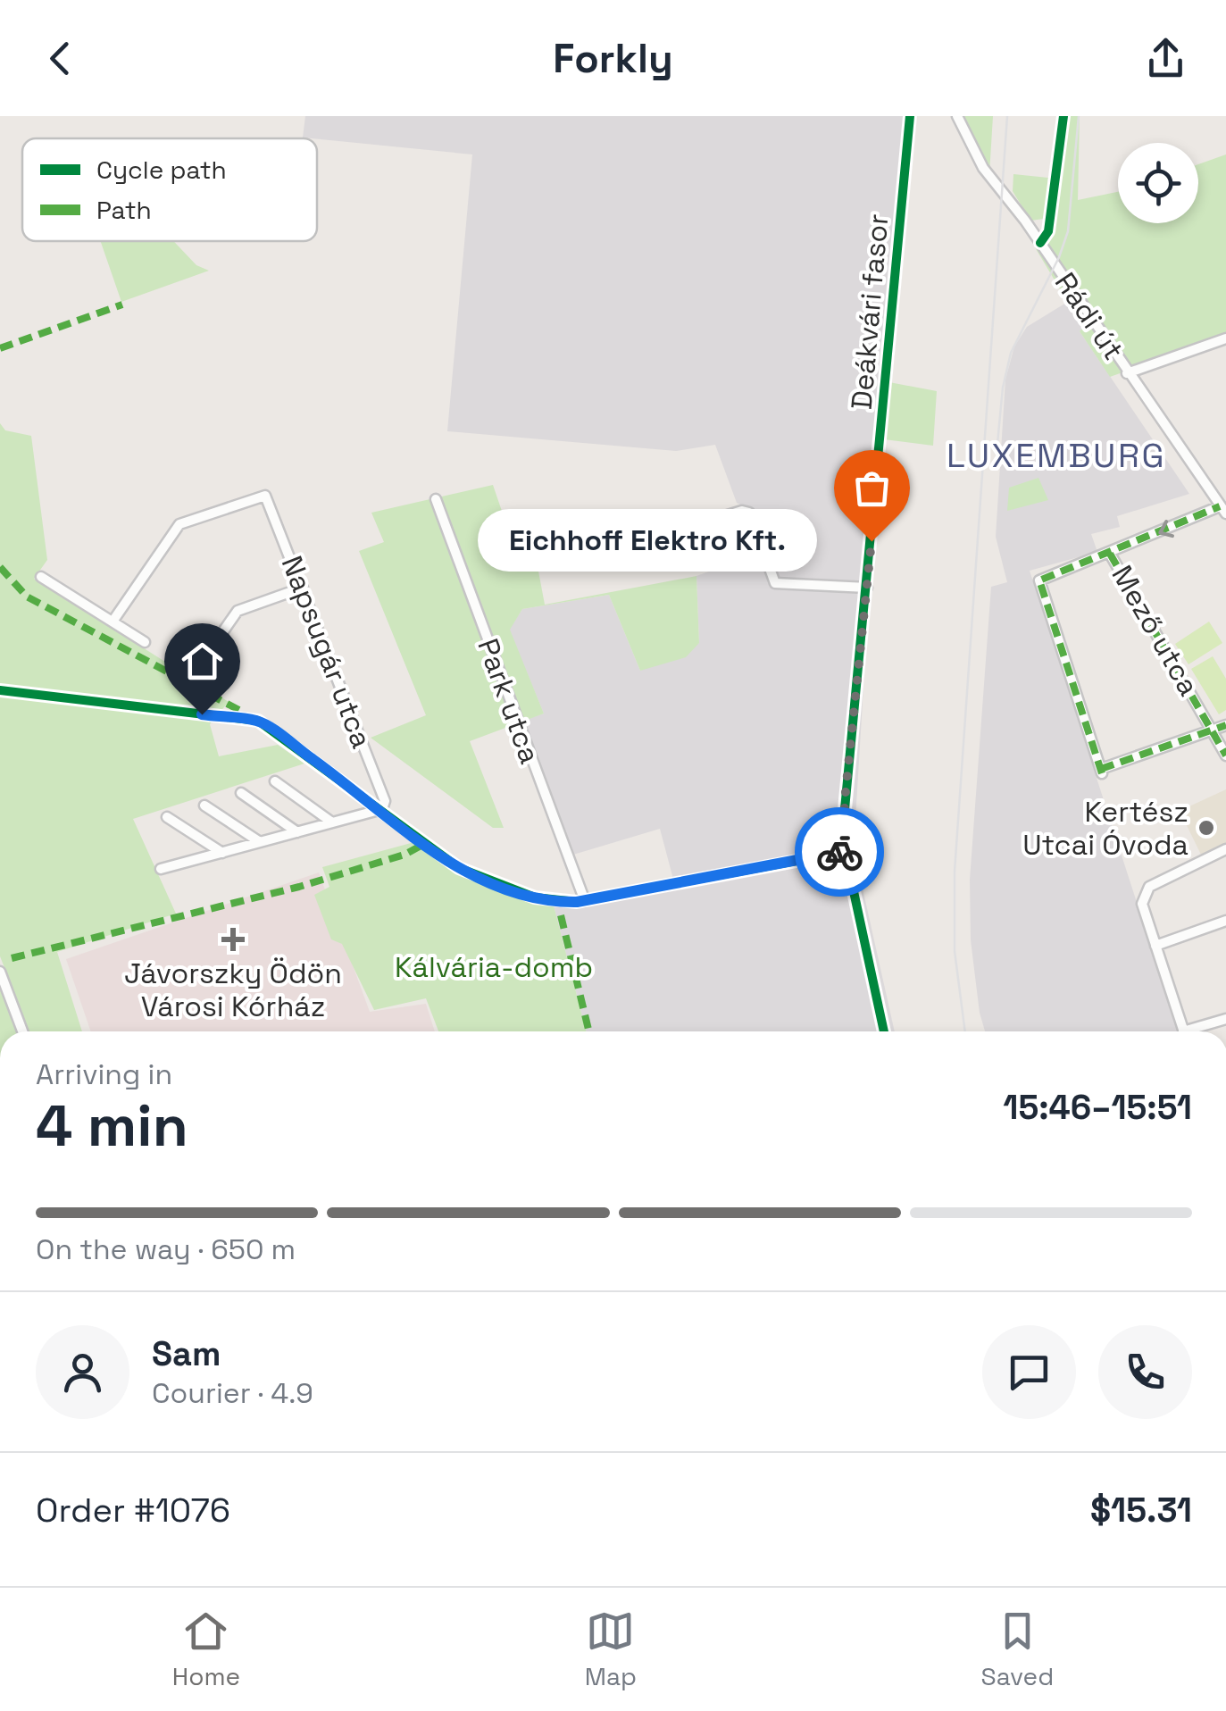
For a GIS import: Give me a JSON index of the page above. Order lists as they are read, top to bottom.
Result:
{
  "streets": {
    "street": [
      "Deákvári fasor",
      "Rádi út",
      "Mező utca",
      "Napsugár utca",
      "Park utca"
    ]
  },
  "districts": ["LUXEMBURG"],
  "parks": ["Kálvária-domb"],
  "places": {
    "other": ["Eichhoff Elektro Kft.", "Kertész Utcai Óvoda"],
    "health": ["Jávorszky Ödön Városi Kórház"]
  },
  "legend": ["Cycle path", "Path"],
  "page": {
    "header": "Forkly",
    "bubble": "Eichhoff Elektro Kft.",
    "heading": ["4 min", "Arriving in", "15:46–15:51"],
    "panel": [
      "Sam",
      "Courier · 4.9",
      "Order #1076",
      "$15.31"
    ],
    "bar": "On the way · 650 m",
    "tabs": ["Home", "Map", "Saved"]
  }
}
